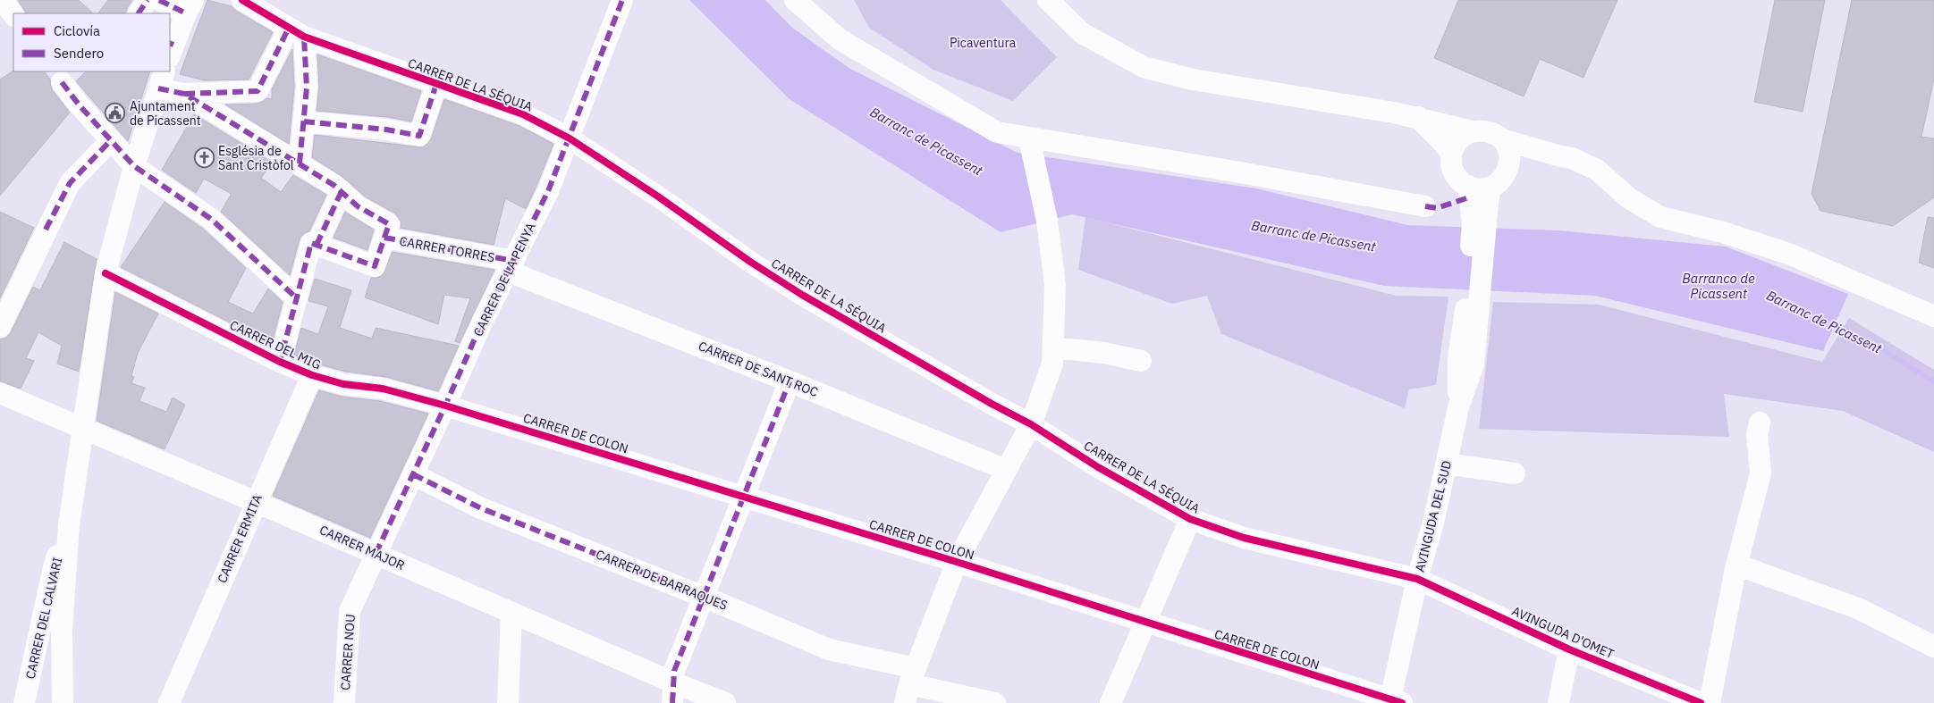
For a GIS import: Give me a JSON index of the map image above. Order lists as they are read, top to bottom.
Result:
{
  "streets": {
    "street": [
      "CARRER DE LA SÉQUIA",
      "CARRER TORRES",
      "CARRER DE LA PENYA",
      "CARRER DEL MIG",
      "CARRER DE SANT ROC",
      "CARRER DE COLON",
      "AVINGUDA DEL SUD",
      "CARRER ERMITA",
      "CARRER MAJOR",
      "CARRER DE BARRAQUES",
      "CARRER DEL CALVARI",
      "AVINGUDA D'OMET",
      "CARRER NOU"
    ]
  },
  "crossings": [
    ["CARRER DE LA SÉQUIA", "CARRER DE LA PENYA"],
    ["CARRER DE LA SÉQUIA", "AVINGUDA DEL SUD"],
    ["CARRER DE LA SÉQUIA", "AVINGUDA D'OMET"],
    ["CARRER TORRES", "CARRER DE LA PENYA"],
    ["CARRER TORRES", "CARRER DE SANT ROC"],
    ["CARRER DE LA PENYA", "CARRER DEL MIG"],
    ["CARRER DE LA PENYA", "CARRER DE SANT ROC"],
    ["CARRER DE LA PENYA", "CARRER DE COLON"],
    ["CARRER DE LA PENYA", "CARRER MAJOR"],
    ["CARRER DE LA PENYA", "CARRER DE BARRAQUES"],
    ["CARRER DE LA PENYA", "CARRER NOU"],
    ["CARRER DEL MIG", "CARRER DE COLON"],
    ["CARRER DEL MIG", "CARRER ERMITA"],
    ["CARRER DEL MIG", "CARRER DEL CALVARI"],
    ["CARRER DE COLON", "AVINGUDA DEL SUD"],
    ["AVINGUDA DEL SUD", "AVINGUDA D'OMET"],
    ["CARRER ERMITA", "CARRER MAJOR"],
    ["CARRER MAJOR", "CARRER DEL CALVARI"],
    ["CARRER MAJOR", "CARRER NOU"]
  ],
  "water": ["Barranc de Picassent", "Barranco de Picassent"],
  "parks": ["Picaventura"],
  "places": {
    "public building": ["Ajuntament de Picassent"],
    "church": ["Església de Sant Cristòfol"]
  },
  "legend": ["Ciclovía", "Sendero"]
}
